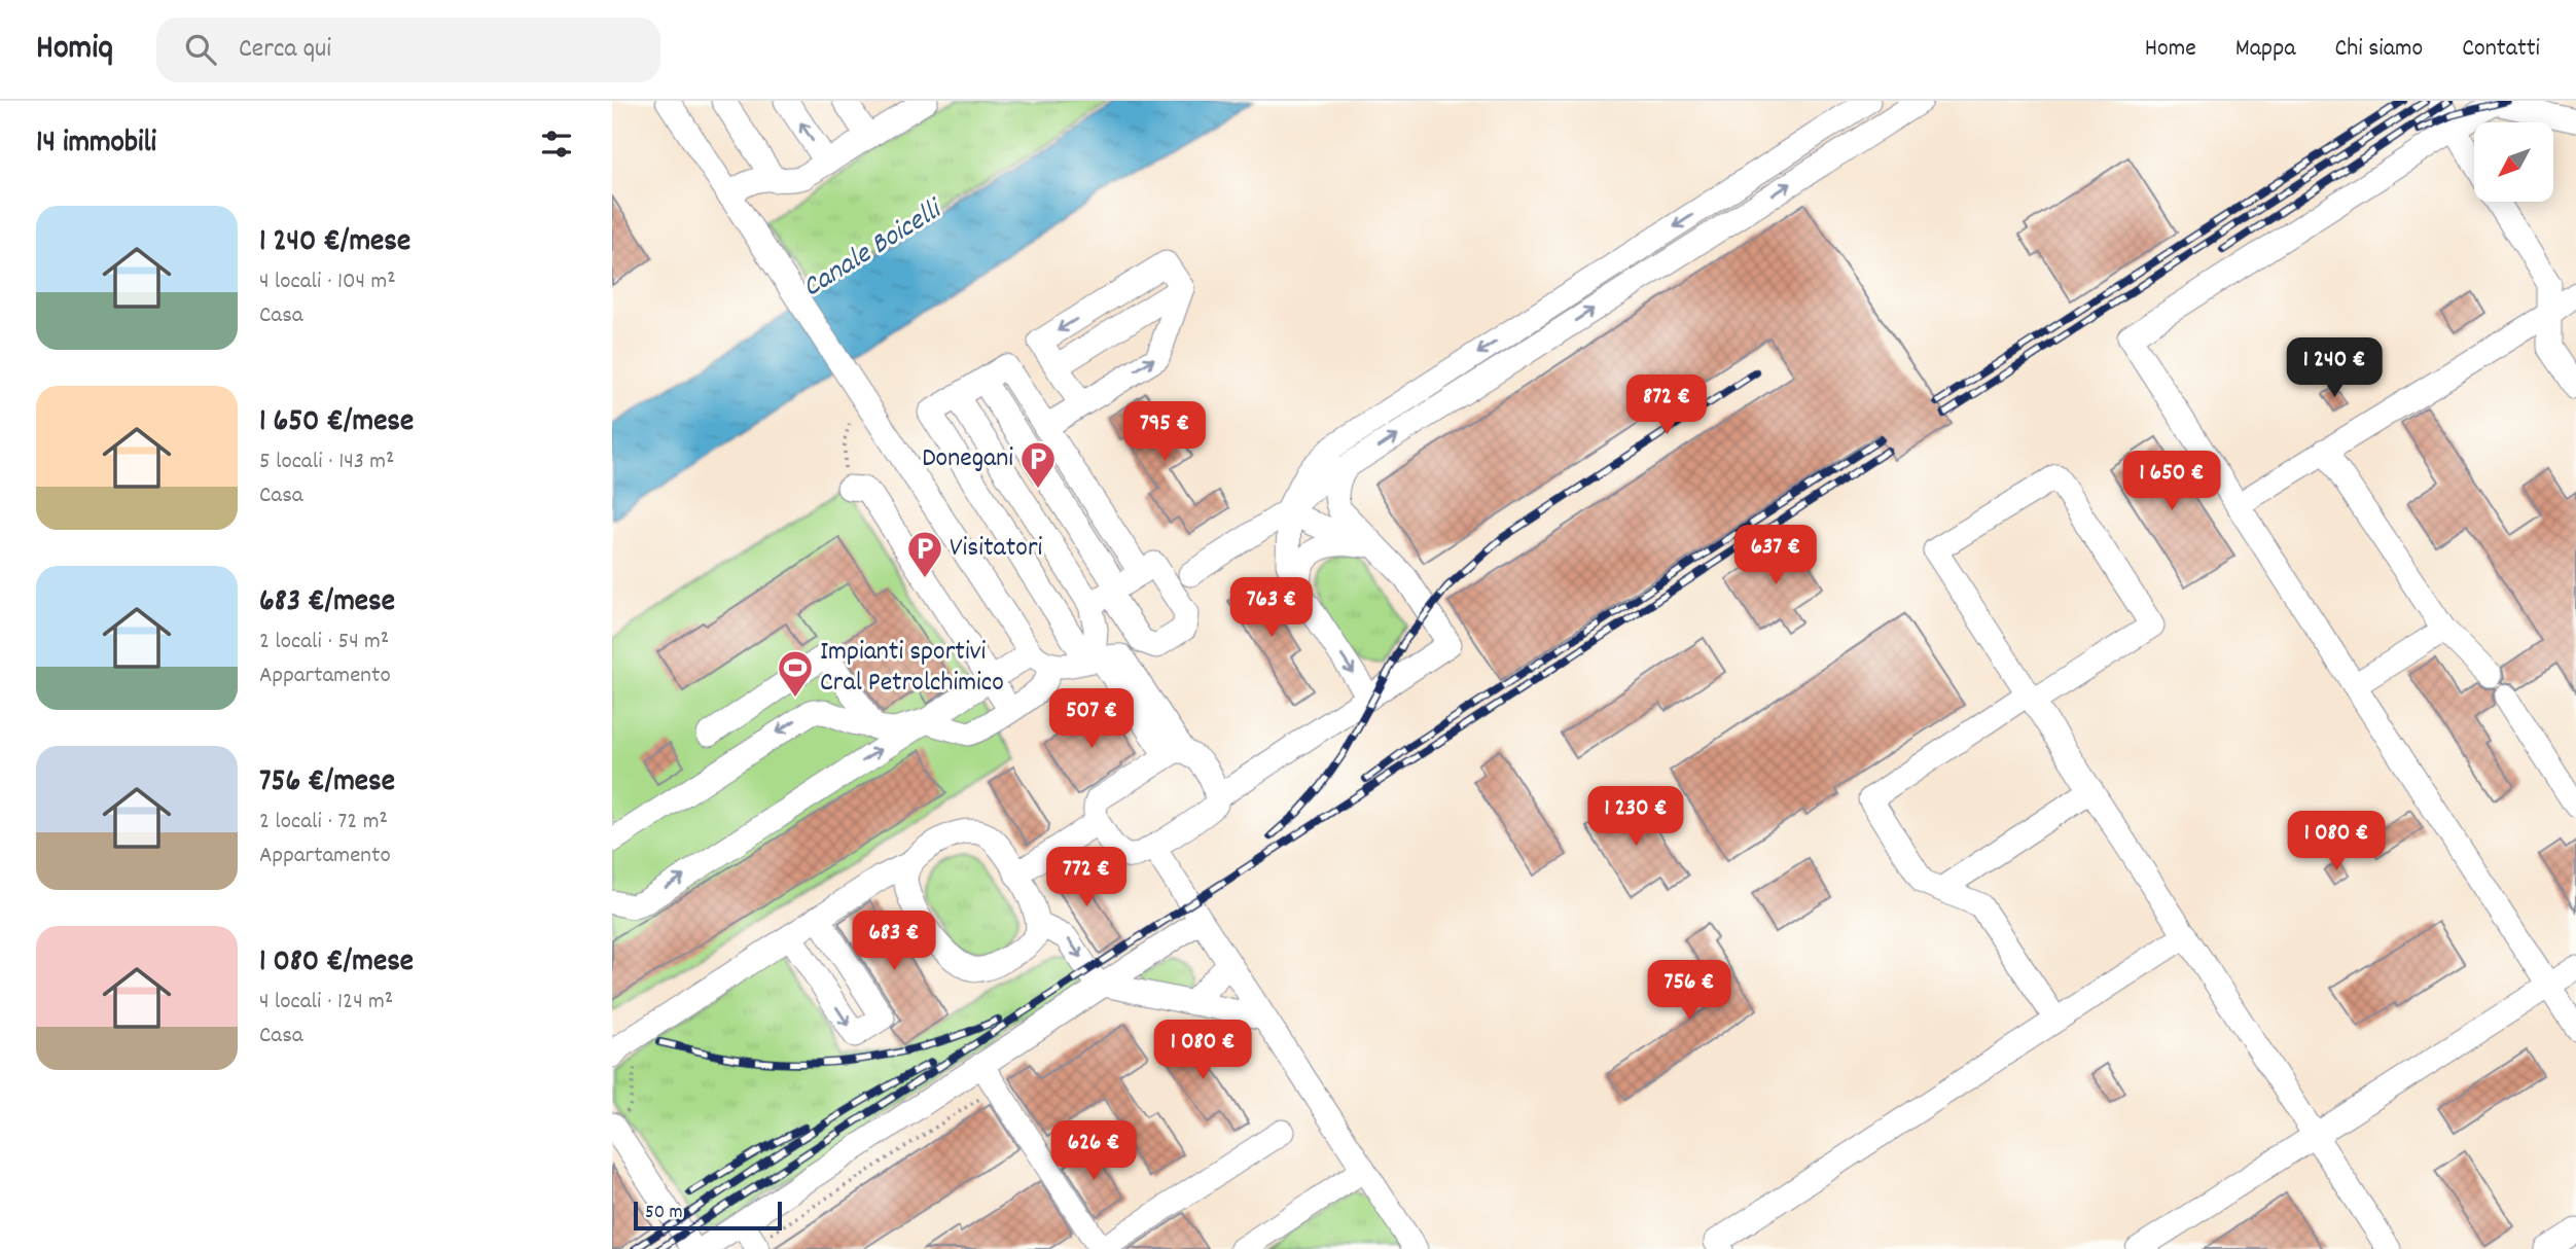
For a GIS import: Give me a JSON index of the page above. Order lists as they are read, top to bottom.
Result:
{
  "water": ["Canale Boicelli"],
  "places": {
    "parking": ["Donegani", "Visitatori"],
    "sports": ["Impianti sportivi Cral Petrolchimico"]
  },
  "scale_bar": "50 m",
  "north": "bottom left",
  "page": {
    "header": "Homiq",
    "search": "Cerca qui",
    "nav": [
      "Home",
      "Mappa",
      "Chi siamo",
      "Contatti"
    ],
    "heading": "14 immobili",
    "list": [
      {
        "name": "1 240 €/mese",
        "note": "4 locali · 104 m² · Casa"
      },
      {
        "name": "1 650 €/mese",
        "note": "5 locali · 143 m² · Casa"
      },
      {
        "name": "683 €/mese",
        "note": "2 locali · 54 m² · Appartamento"
      },
      {
        "name": "756 €/mese",
        "note": "2 locali · 72 m² · Appartamento"
      },
      {
        "name": "1 080 €/mese",
        "note": "4 locali · 124 m² · Casa"
      }
    ],
    "price": [
      "1 240 €",
      "872 €",
      "795 €",
      "1 650 €",
      "637 €",
      "763 €",
      "507 €",
      "1 230 €",
      "1 080 €",
      "772 €",
      "683 €",
      "756 €",
      "1 080 €",
      "626 €"
    ],
    "scale": "50 m"
  }
}
